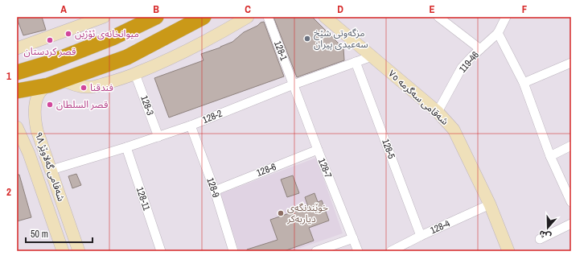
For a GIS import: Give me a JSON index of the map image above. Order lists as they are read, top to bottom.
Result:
{
  "streets": {
    "main road": ["شەقامی سەگرمە ٧٥", "شەقامی گەلاوێژ ٩٨"],
    "street": [
      "128-1",
      "119-46",
      "128-3",
      "128-2",
      "128-5",
      "128-7",
      "128-6",
      "128-9",
      "128-11",
      "128-4"
    ]
  },
  "crossings": [
    ["128-1", "128-2"],
    ["128-1", "128-7"],
    ["119-46", "شەقامی سەگرمە ٧٥"],
    ["شەقامی سەگرمە ٧٥", "128-2"],
    ["شەقامی سەگرمە ٧٥", "128-4"],
    ["128-3", "128-2"],
    ["128-2", "128-5"],
    ["128-2", "شەقامی گەلاوێژ ٩٨"],
    ["128-2", "128-7"],
    ["128-2", "128-9"],
    ["128-2", "128-11"],
    ["128-5", "128-4"],
    ["128-7", "128-6"],
    ["128-6", "128-9"]
  ],
  "places": [
    "میوانخانەی ئۆژین",
    "مزگەوتی شێخ سەعیدی پیران",
    "قصر كردستان",
    "فندقنا",
    "قصر السلطان",
    "خوێندنگەی دیاربەکر"
  ],
  "scale_bar": "50 m",
  "north": "bottom",
  "grid": {
    "columns": [
      "A",
      "B",
      "C",
      "D",
      "E",
      "F"
    ],
    "rows": ["1", "2"]
  }
}
